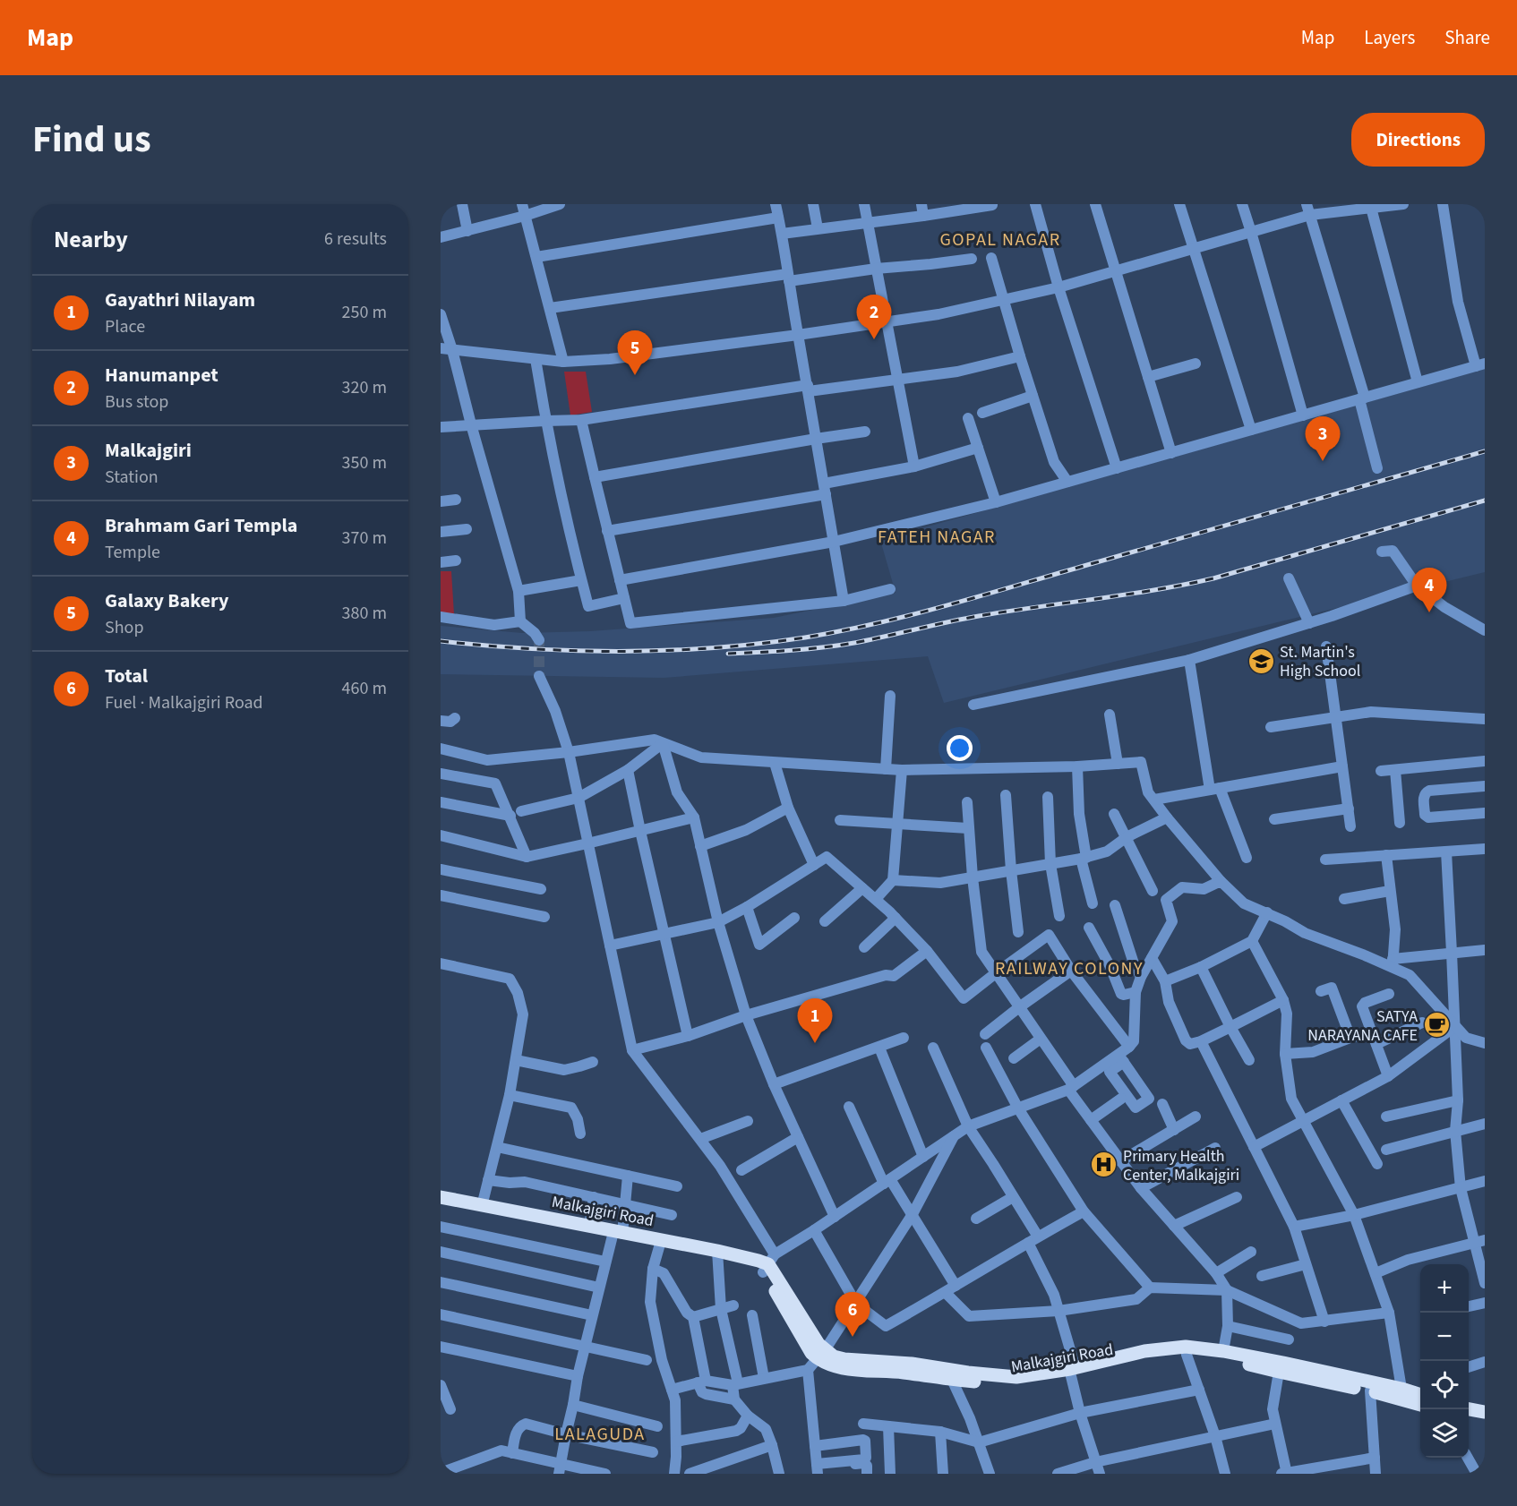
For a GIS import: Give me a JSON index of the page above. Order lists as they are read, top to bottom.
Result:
{
  "streets": {
    "main road": ["Malkajgiri Road"]
  },
  "districts": [
    "GOPAL NAGAR",
    "FATEH NAGAR",
    "RAILWAY COLONY",
    "LALAGUDA"
  ],
  "places": {
    "school or university": ["St. Martin's High School"],
    "cafe": ["SATYA NARAYANA CAFE"],
    "hospital": ["Primary Health Center, Malkajgiri"]
  },
  "page": {
    "header": "Map",
    "nav": ["Map", "Layers", "Share"],
    "title": "Find us",
    "buttons": "Directions",
    "heading": ["Nearby", "6 results"],
    "list": [
      {
        "mark": "1",
        "name": "Gayathri Nilayam",
        "note": "Place",
        "value": "250 m"
      },
      {
        "mark": "2",
        "name": "Hanumanpet",
        "note": "Bus stop",
        "value": "320 m"
      },
      {
        "mark": "3",
        "name": "Malkajgiri",
        "note": "Station",
        "value": "350 m"
      },
      {
        "mark": "4",
        "name": "Brahmam Gari Templa",
        "note": "Temple",
        "value": "370 m"
      },
      {
        "mark": "5",
        "name": "Galaxy Bakery",
        "note": "Shop",
        "value": "380 m"
      },
      {
        "mark": "6",
        "name": "Total",
        "note": "Fuel · Malkajgiri Road",
        "value": "460 m"
      }
    ],
    "pins": [
      "2",
      "5",
      "3",
      "4",
      "1",
      "6"
    ],
    "map_buttons": ["+", "−"]
  }
}
